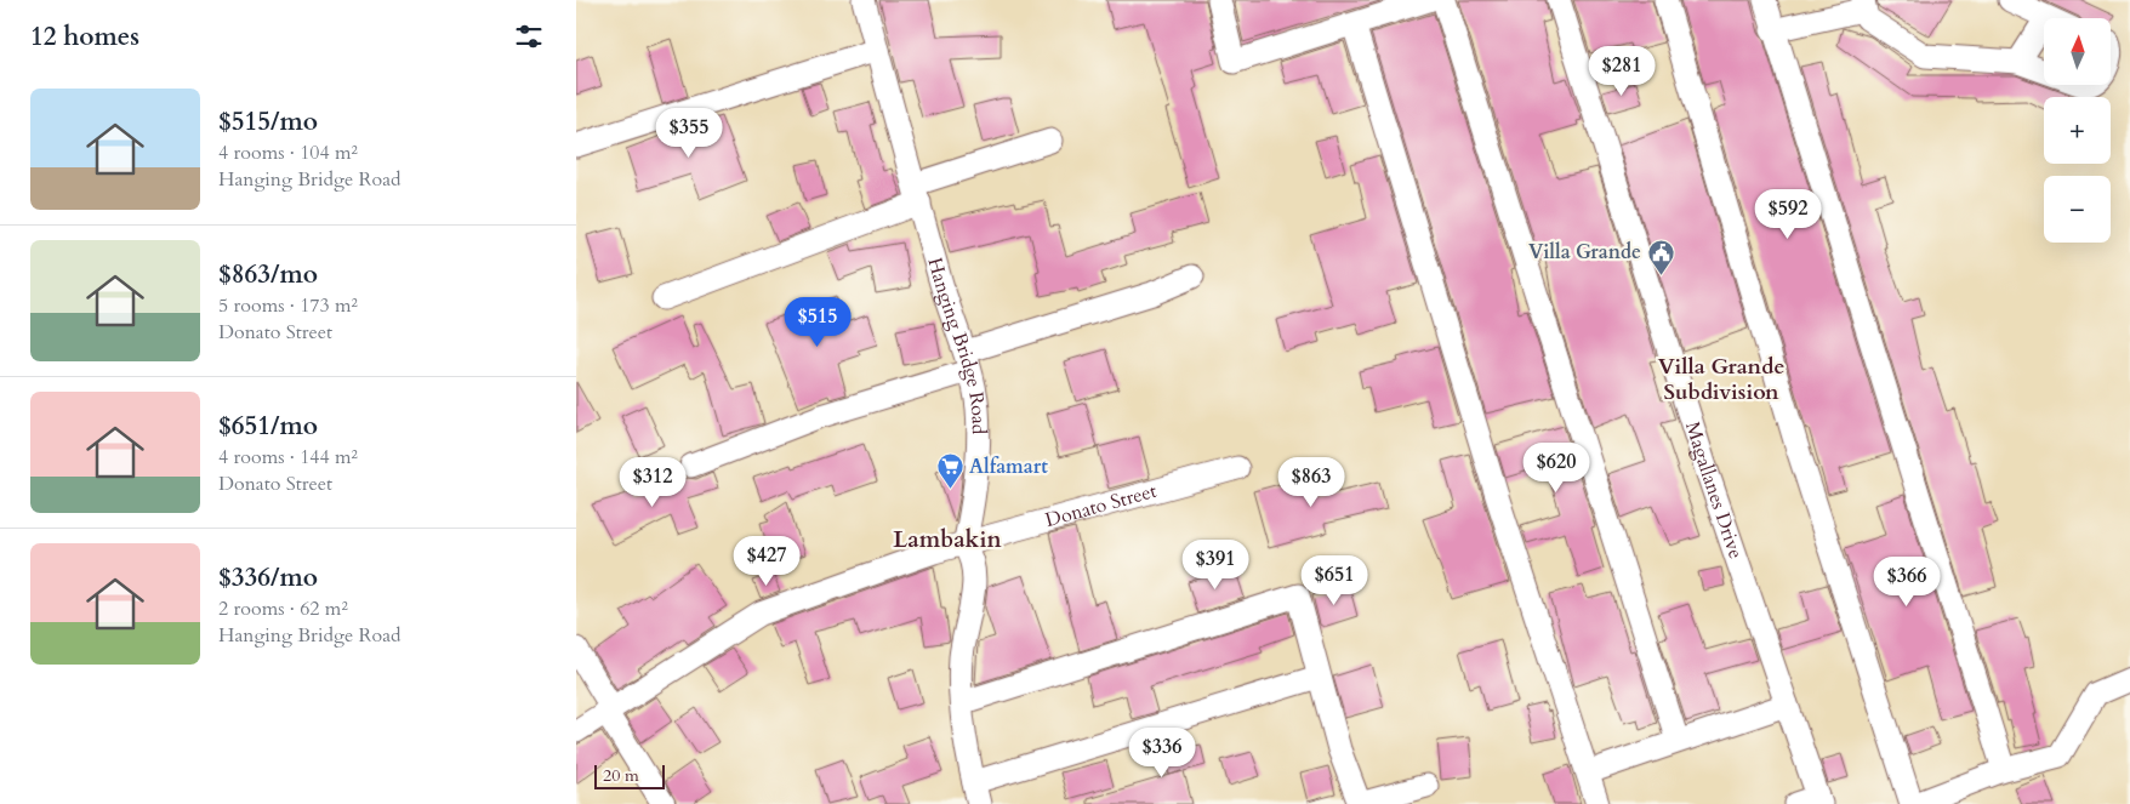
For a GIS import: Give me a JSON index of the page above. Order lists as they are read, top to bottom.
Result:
{
  "streets": {
    "street": ["Hanging Bridge Road", "Magallanes Drive", "Donato Street"]
  },
  "crossings": [
    ["Hanging Bridge Road", "Donato Street"]
  ],
  "districts": ["Villa Grande Subdivision", "Lambakin"],
  "places": {
    "public building": ["Villa Grande"],
    "supermarket": ["Alfamart"]
  },
  "scale_bar": "20 m",
  "north": "top",
  "page": {
    "heading": "12 homes",
    "map_buttons": ["+", "−"],
    "price": [
      "$281",
      "$355",
      "$592",
      "$515",
      "$620",
      "$312",
      "$863",
      "$427",
      "$391",
      "$651",
      "$366",
      "$336"
    ],
    "list": [
      {
        "name": "$515/mo",
        "note": "4 rooms · 104 m² · Hanging Bridge Road"
      },
      {
        "name": "$863/mo",
        "note": "5 rooms · 173 m² · Donato Street"
      },
      {
        "name": "$651/mo",
        "note": "4 rooms · 144 m² · Donato Street"
      },
      {
        "name": "$336/mo",
        "note": "2 rooms · 62 m² · Hanging Bridge Road"
      }
    ],
    "scale": "20 m"
  }
}
